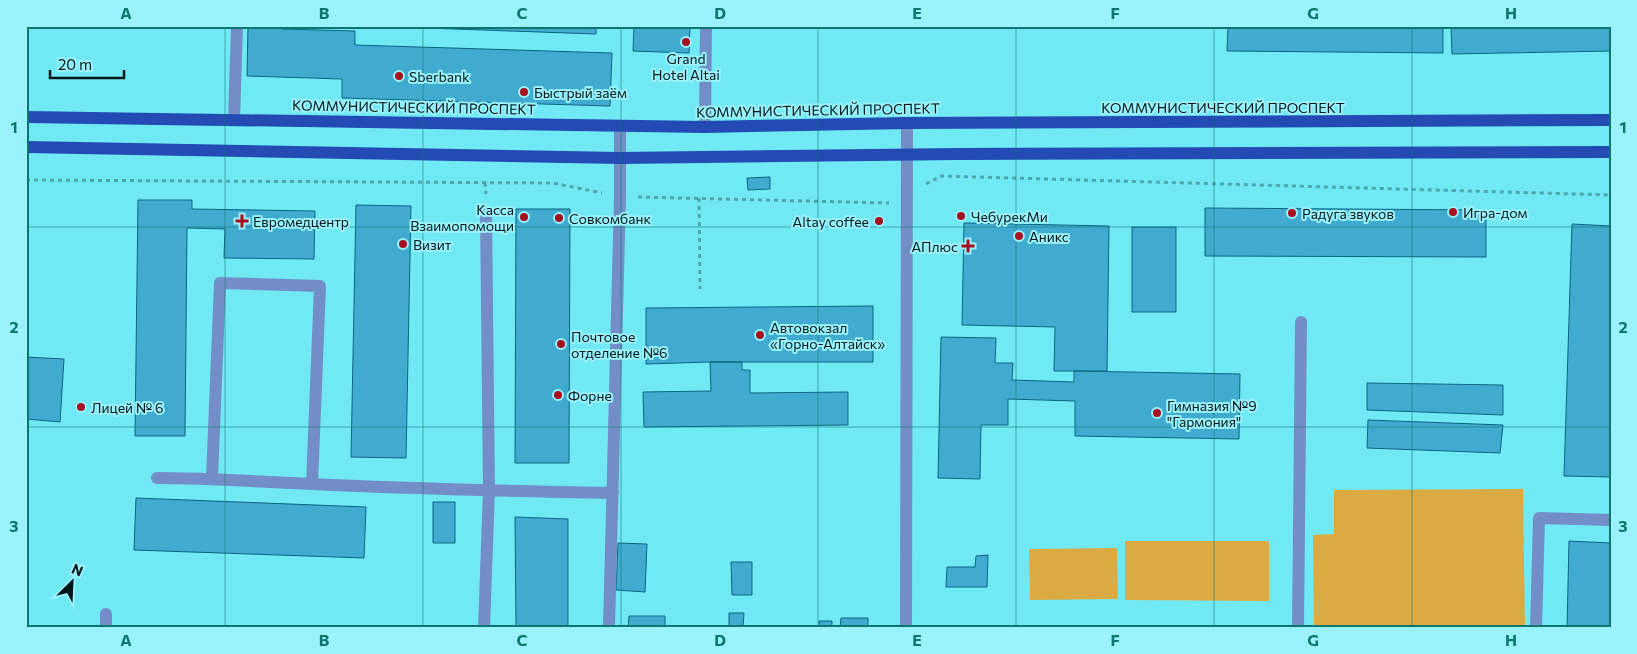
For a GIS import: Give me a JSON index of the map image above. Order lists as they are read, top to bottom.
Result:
{
  "streets": {
    "main road": ["КОММУНИСТИЧЕСКИЙ ПРОСПЕКТ"]
  },
  "places": {
    "other": [
      "Grand Hotel Altai",
      "Sberbank",
      "Быстрый заём",
      "Игра-дом",
      "Радуга звуков",
      "ЧебурекМи",
      "Касса Взаимопомощи",
      "Совкомбанк",
      "Altay coffee",
      "Аникс",
      "Визит",
      "Автовокзал «Горно-Алтайск»",
      "Почтовое отделение №6",
      "Форне",
      "Лицей № 6",
      "Гимназия №9 \"Гармония\""
    ],
    "health": ["Евромедцентр", "АПлюс"]
  },
  "scale_bar": "20 m",
  "north": "top right",
  "grid": {
    "columns": [
      "A",
      "B",
      "C",
      "D",
      "E",
      "F",
      "G",
      "H"
    ],
    "rows": ["1", "2", "3"]
  }
}
